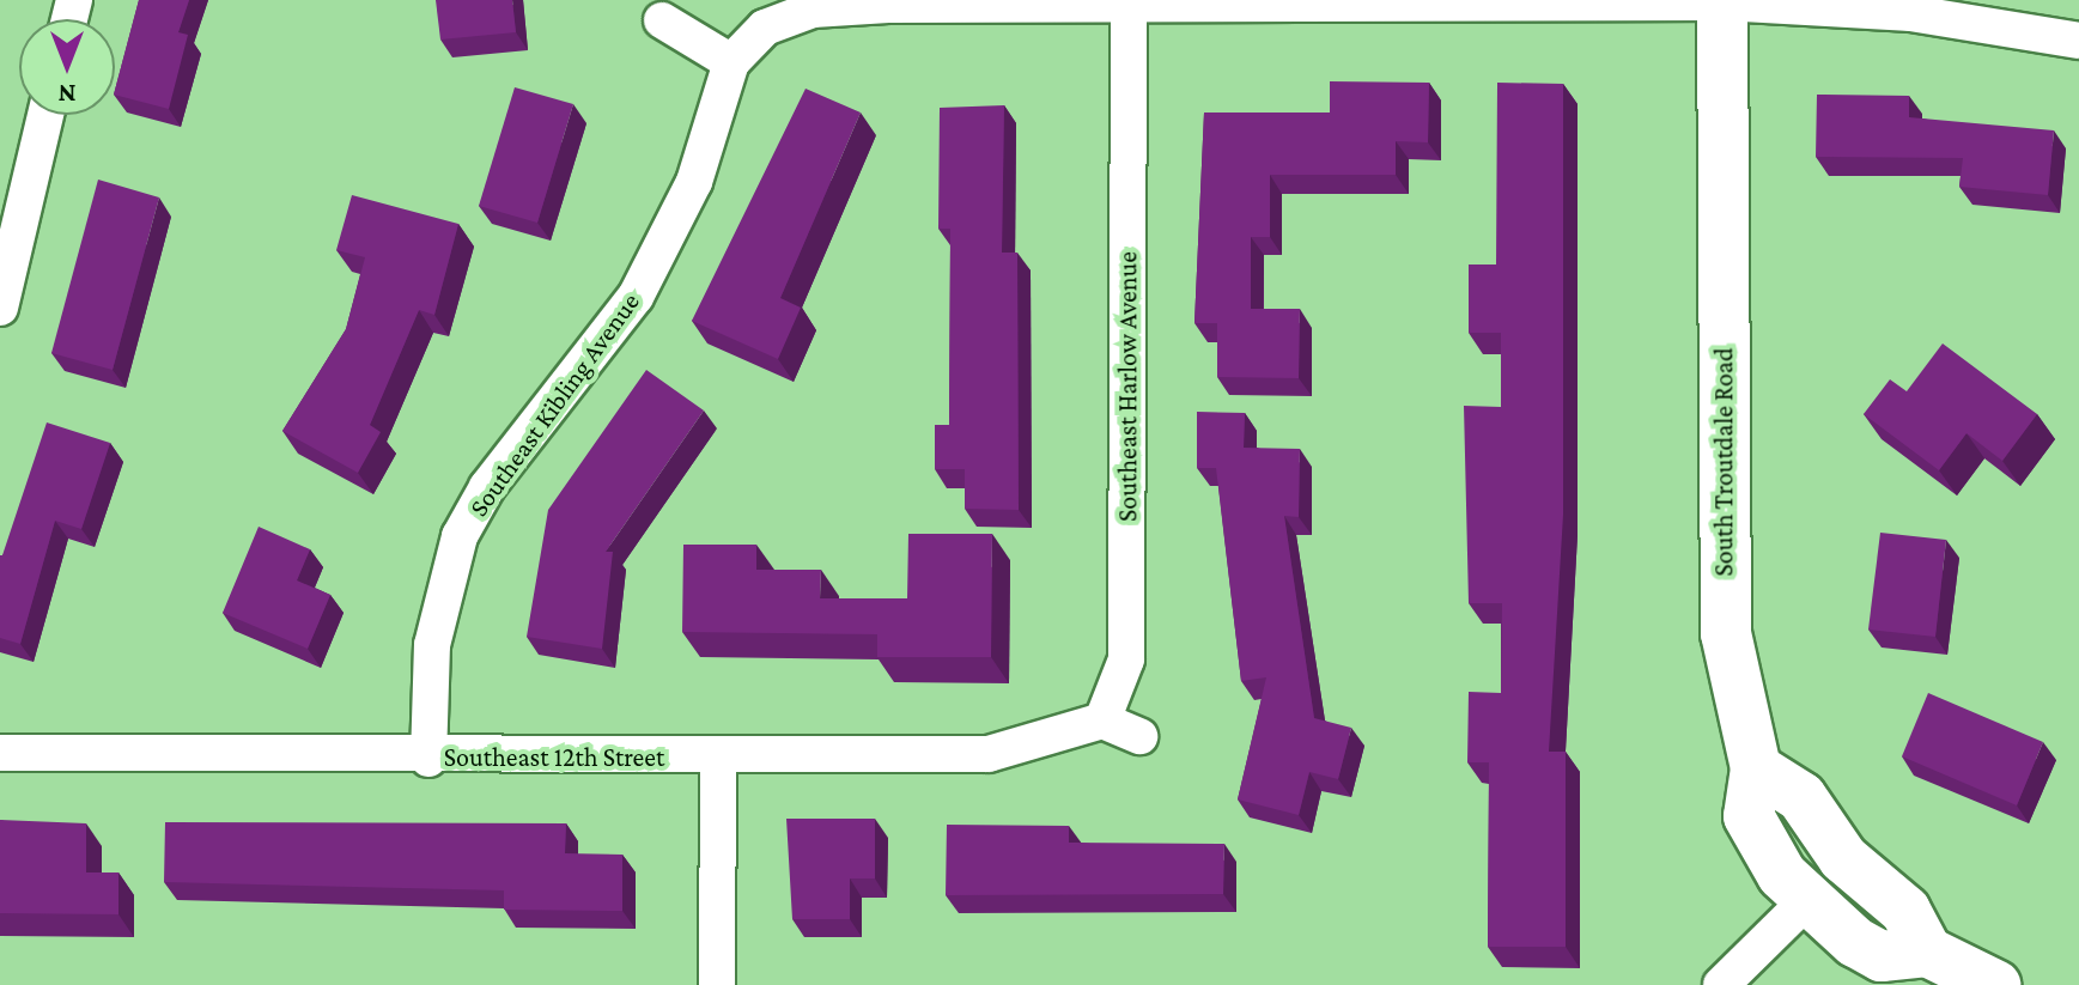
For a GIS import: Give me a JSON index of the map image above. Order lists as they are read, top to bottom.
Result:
{
  "streets": {
    "main road": ["South Troutdale Road"],
    "street": ["Southeast Harlow Avenue", "Southeast Kibling Avenue", "Southeast 12th Street"]
  },
  "crossings": [
    ["Southeast Harlow Avenue", "Southeast 12th Street"],
    ["Southeast Kibling Avenue", "Southeast 12th Street"]
  ],
  "north": "bottom"
}
